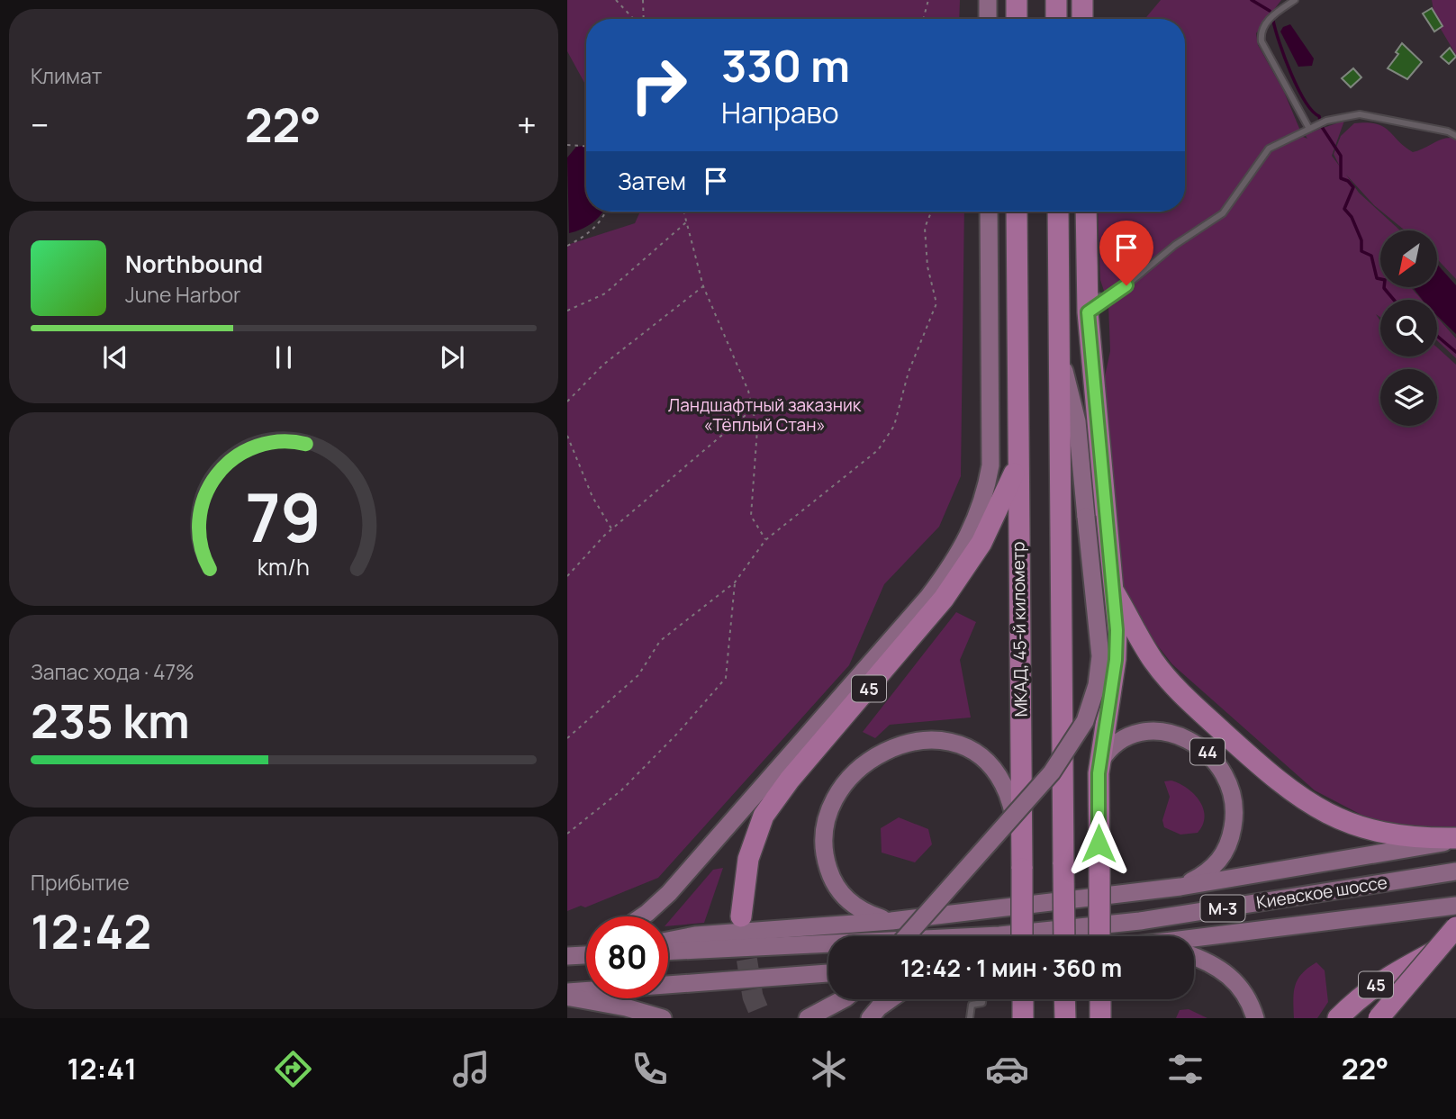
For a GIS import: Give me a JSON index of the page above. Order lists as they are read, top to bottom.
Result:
{
  "streets": {
    "highway": ["МКАД, 45-й километр", "45"],
    "main road": ["44", "Киевское шоссе", "М-3"]
  },
  "crossings": [
    ["МКАД, 45-й километр", "45"]
  ],
  "parks": ["Ландшафтный заказник «Тёплый Стан»"],
  "north": "bottom left",
  "page": {
    "tile": [
      "Климат",
      ["Запас хода · 47%", "235 km"],
      ["Прибытие", "12:42"]
    ],
    "turn": ["330 m", "Направо"],
    "heat": ["−", "22°", "+"],
    "then": "Затем",
    "song": ["Northbound", "June Harbor"],
    "limit": "80",
    "trip": "12:42 · 1 мин · 360 m",
    "tabs": ["12:41", "22°"],
    "gauge": ["79", "km/h"]
  }
}
